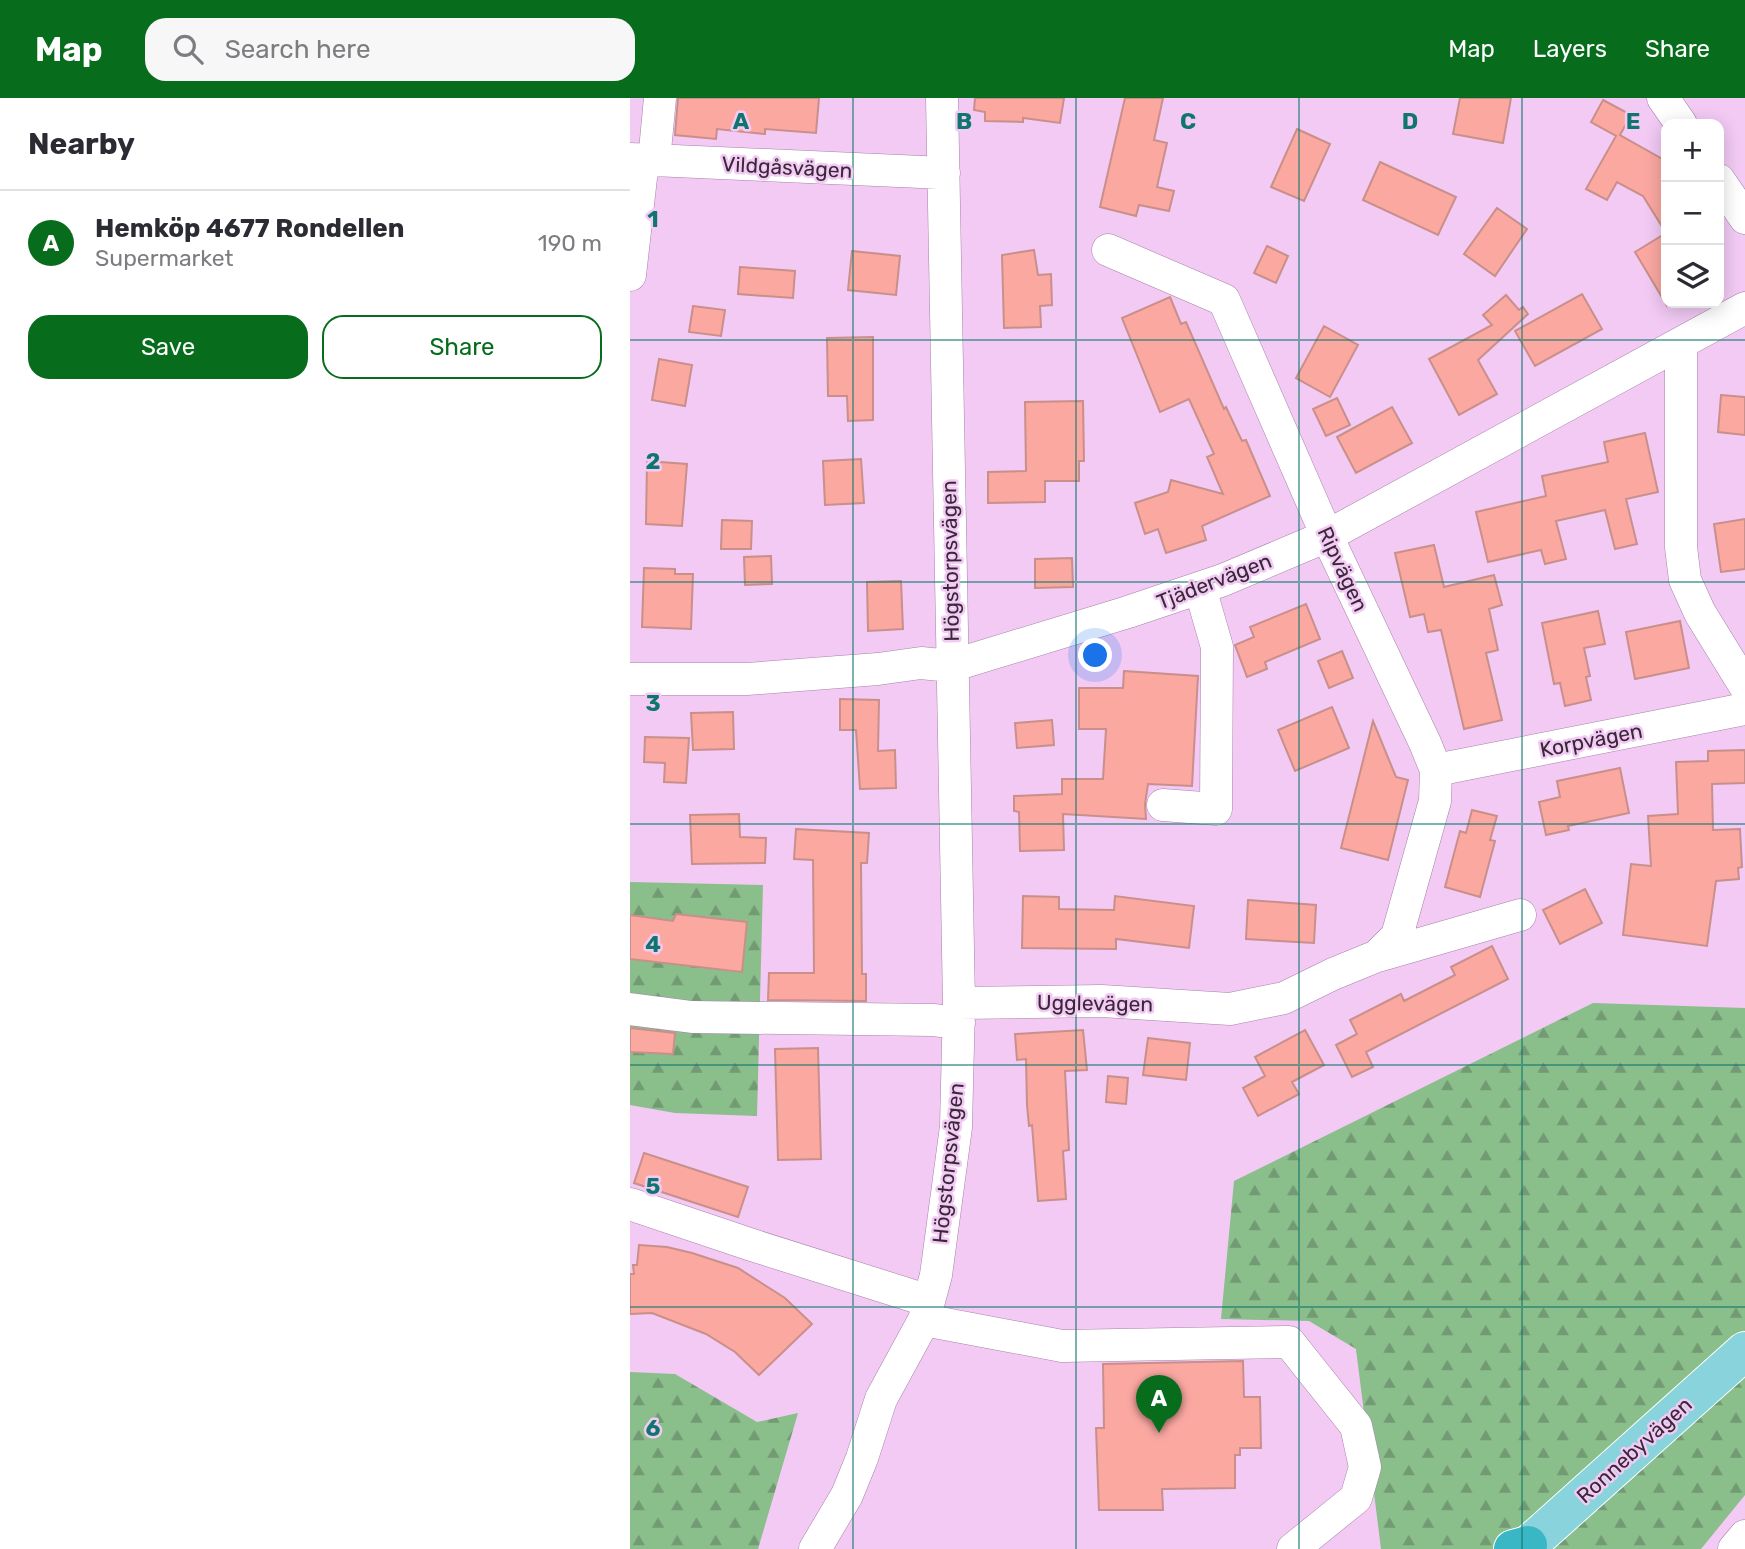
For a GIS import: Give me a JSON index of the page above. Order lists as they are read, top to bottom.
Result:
{
  "streets": {
    "main road": ["Ronnebyvägen"],
    "street": [
      "Vildgåsvägen",
      "Högstorpsvägen",
      "Ripvägen",
      "Tjädervägen",
      "Korpvägen",
      "Ugglevägen"
    ]
  },
  "crossings": [
    ["Vildgåsvägen", "Högstorpsvägen"],
    ["Högstorpsvägen", "Tjädervägen"],
    ["Högstorpsvägen", "Ugglevägen"],
    ["Ripvägen", "Tjädervägen"],
    ["Ripvägen", "Korpvägen"],
    ["Ripvägen", "Ugglevägen"]
  ],
  "page": {
    "header": "Map",
    "search": "Search here",
    "nav": ["Map", "Layers", "Share"],
    "heading": "Nearby",
    "map_buttons": ["+", "−"],
    "list": [
      {
        "mark": "A",
        "name": "Hemköp 4677 Rondellen",
        "note": "Supermarket",
        "value": "190 m"
      }
    ],
    "buttons": ["Save", "Share"],
    "pins": "A"
  },
  "grid": {
    "columns": [
      "A",
      "B",
      "C",
      "D",
      "E"
    ],
    "rows": [
      "1",
      "2",
      "3",
      "4",
      "5",
      "6"
    ]
  }
}
